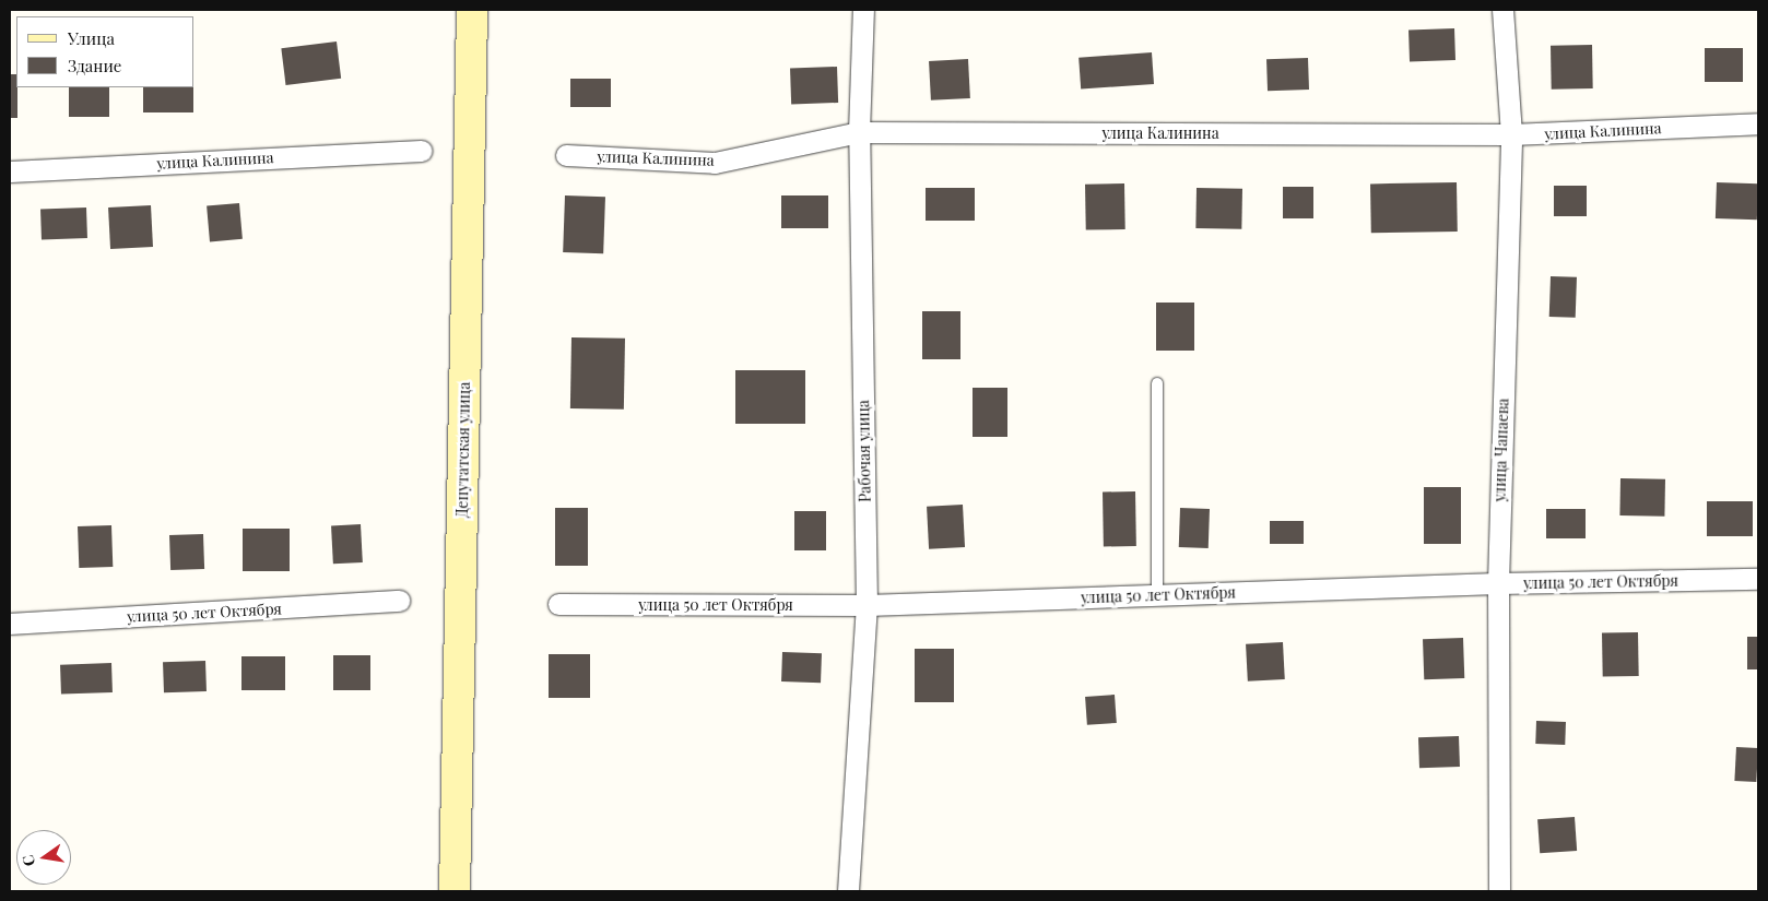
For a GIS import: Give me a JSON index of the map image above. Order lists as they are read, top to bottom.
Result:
{
  "streets": {
    "main road": ["Депутатская улица"],
    "street": [
      "улица Калинина",
      "улица Чапаева",
      "Рабочая улица",
      "улица 50 лет Октября"
    ]
  },
  "crossings": [
    ["улица Калинина", "улица Чапаева"],
    ["улица Калинина", "Рабочая улица"],
    ["улица Чапаева", "улица 50 лет Октября"],
    ["Рабочая улица", "улица 50 лет Октября"]
  ],
  "legend": ["Улица", "Здание"],
  "north": "left"
}
